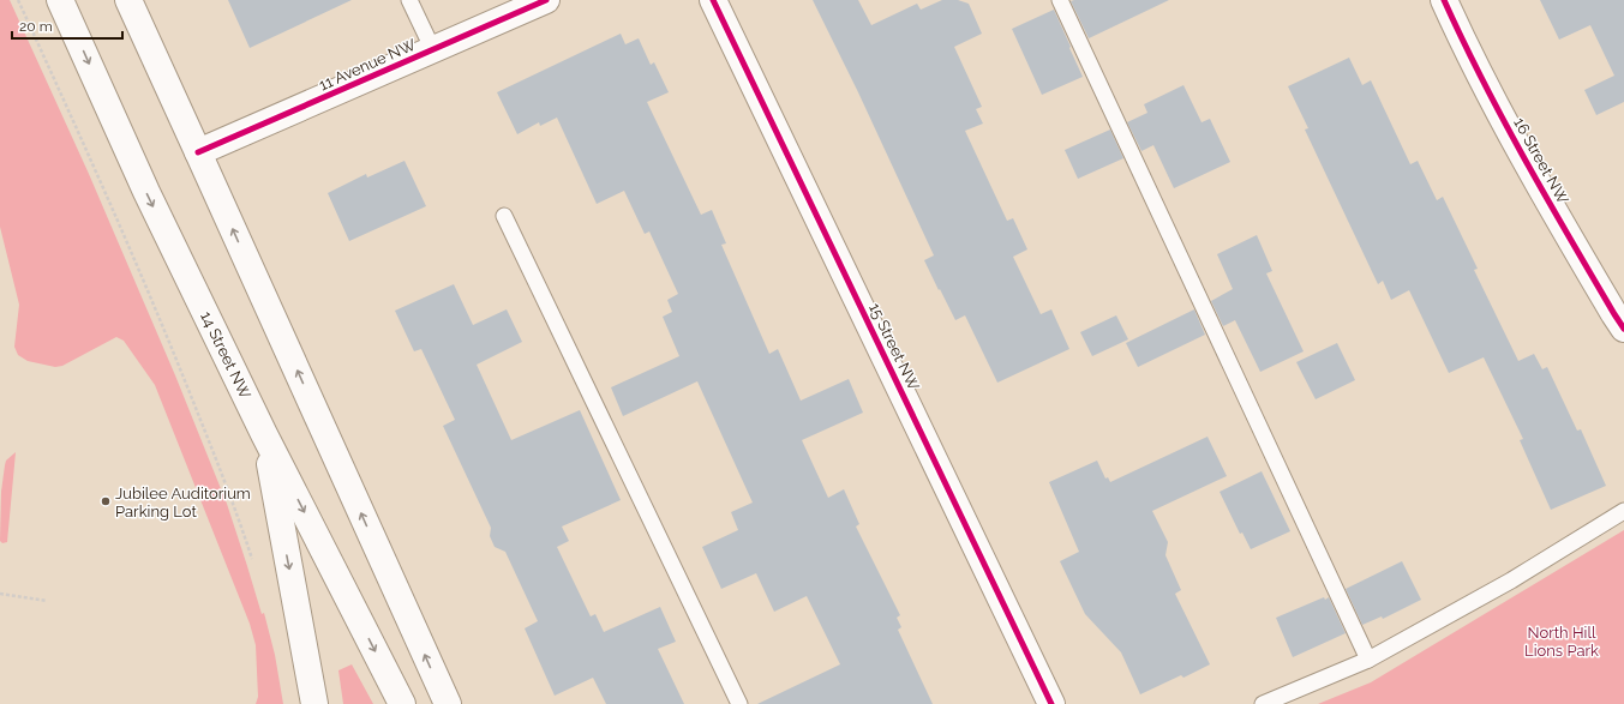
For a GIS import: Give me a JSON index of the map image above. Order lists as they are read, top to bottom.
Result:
{
  "streets": {
    "main road": [
      "11 Avenue NW",
      "16 Street NW",
      "15 Street NW",
      "14 Street NW"
    ]
  },
  "parks": ["North Hill Lions Park"],
  "places": ["Jubilee Auditorium Parking Lot"],
  "scale_bar": "20 m"
}
